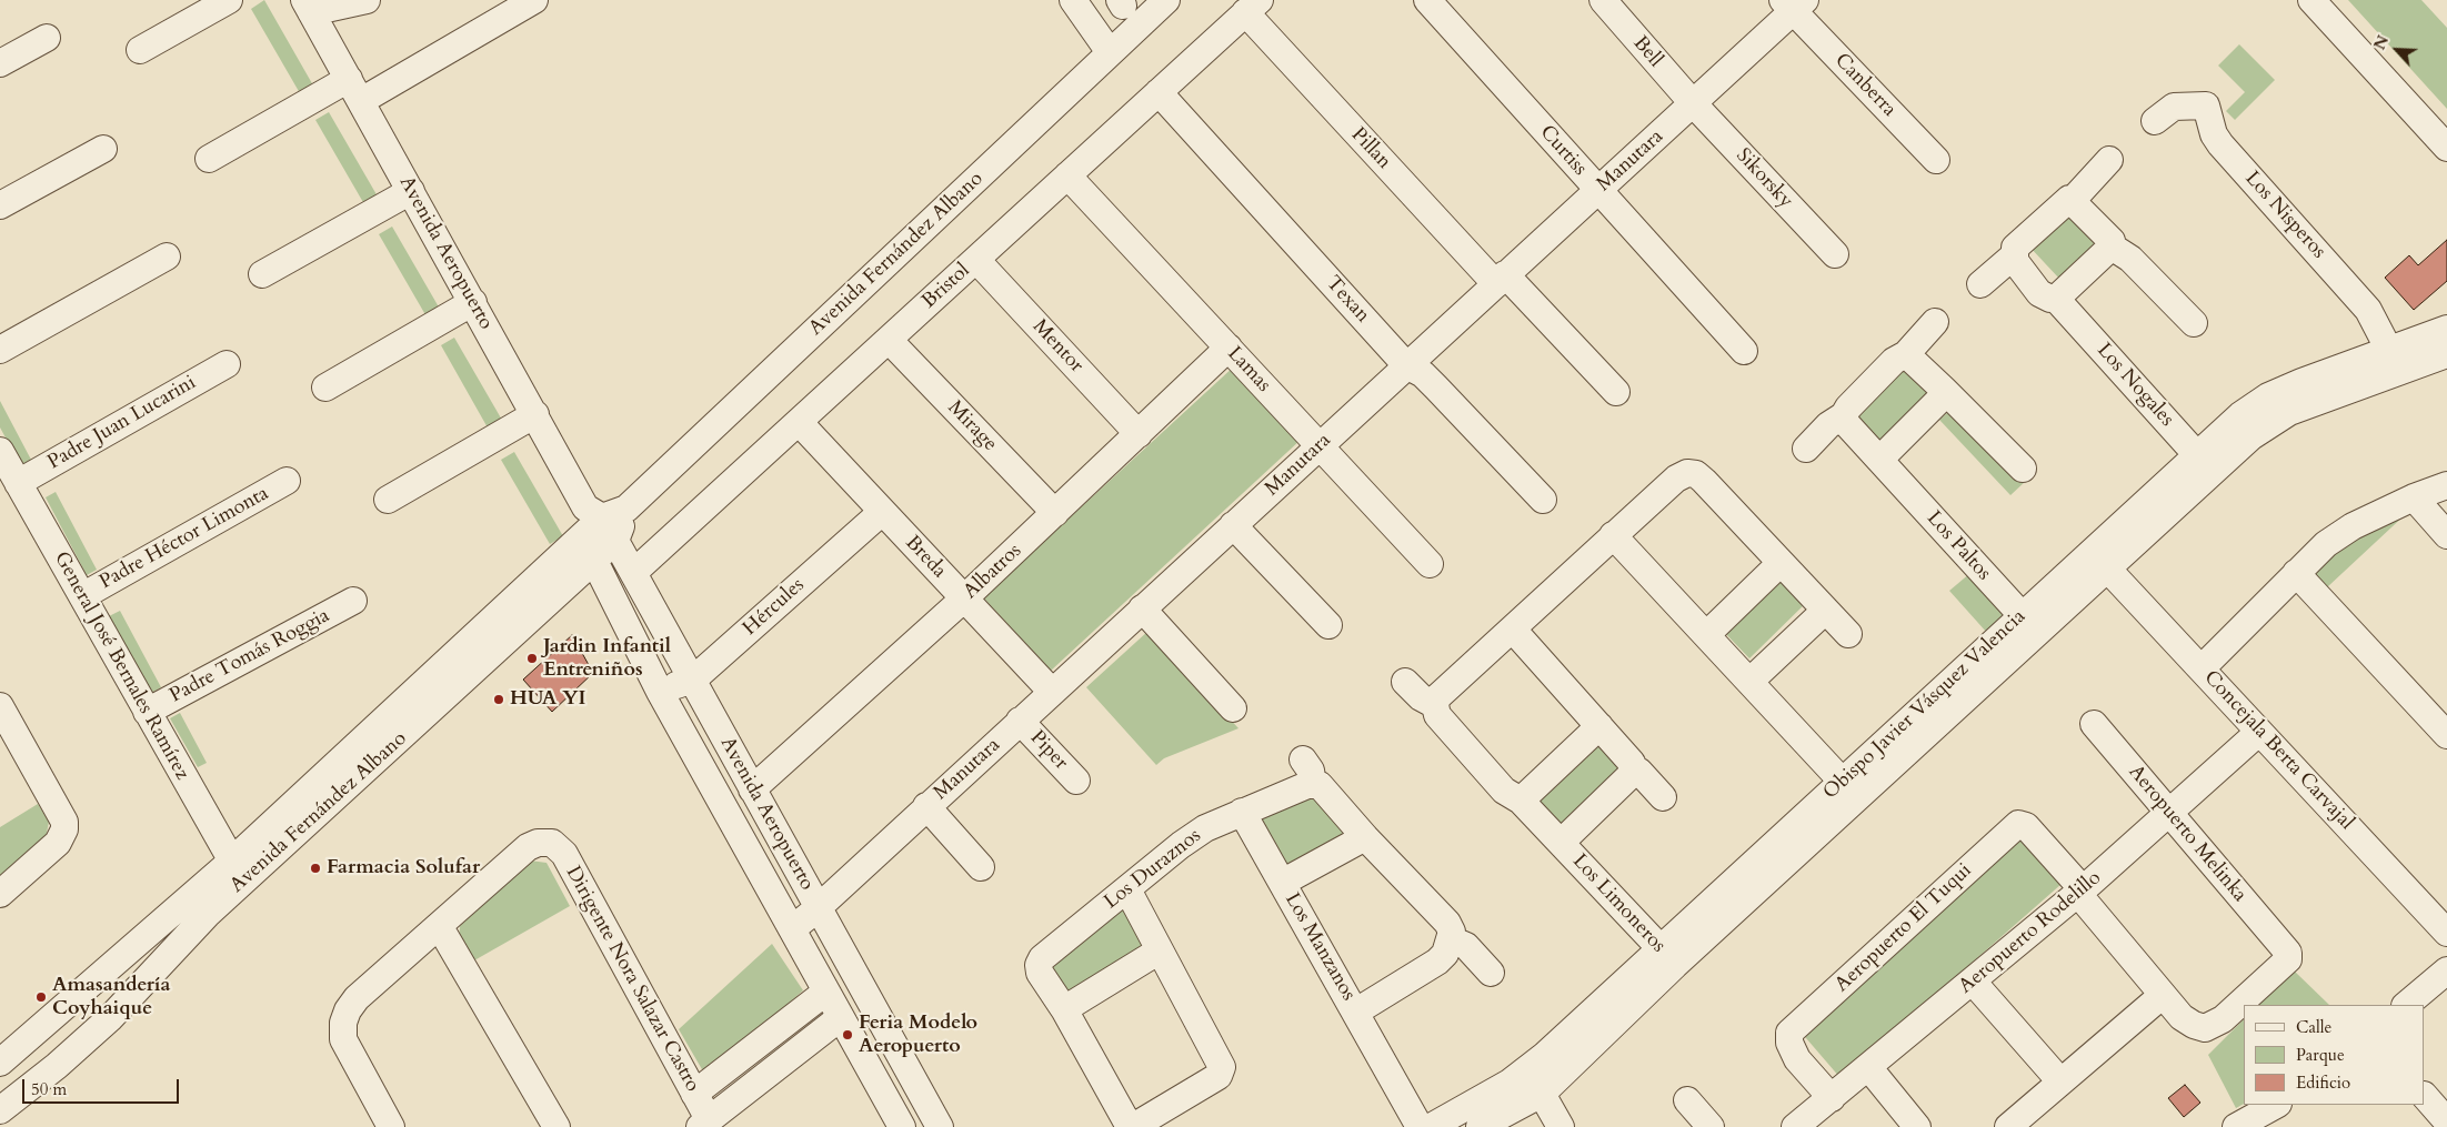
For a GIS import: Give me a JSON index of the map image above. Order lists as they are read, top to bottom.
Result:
{
  "streets": {
    "street": [
      "Bell",
      "Canberra",
      "Pillan",
      "Curtiss",
      "Manutara",
      "Sikorsky",
      "Los Nisperos",
      "Avenida Aeropuerto",
      "Avenida Fernández Albano",
      "Bristol",
      "Texan",
      "Mentor",
      "Lamas",
      "Los Nogales",
      "Padre Juan Lucarini",
      "Mirage",
      "Padre Héctor Limonta",
      "Los Paltos",
      "Breda",
      "Albatros",
      "Hércules",
      "Padre Tomás Roggia",
      "General José Bernales Ramírez",
      "Obispo Javier Vásquez Valencia",
      "Piper",
      "Concejala Berta Carvajal",
      "Aeropuerto Melinka",
      "Los Duraznos",
      "Los Limoneros",
      "Aeropuerto El Tuqui",
      "Aeropuerto Rodelillo",
      "Los Manzanos",
      "Dirigente Nora Salazar Castro"
    ]
  },
  "crossings": [
    ["Bell", "Manutara"],
    ["Bell", "Sikorsky"],
    ["Canberra", "Manutara"],
    ["Pillan", "Manutara"],
    ["Pillan", "Bristol"],
    ["Curtiss", "Manutara"],
    ["Manutara", "Sikorsky"],
    ["Manutara", "Avenida Aeropuerto"],
    ["Manutara", "Texan"],
    ["Manutara", "Lamas"],
    ["Manutara", "Breda"],
    ["Manutara", "Piper"],
    ["Los Nisperos", "Obispo Javier Vásquez Valencia"],
    ["Avenida Aeropuerto", "Avenida Fernández Albano"],
    ["Avenida Aeropuerto", "Bristol"],
    ["Avenida Aeropuerto", "Albatros"],
    ["Avenida Aeropuerto", "Hércules"],
    ["Avenida Fernández Albano", "General José Bernales Ramírez"],
    ["Bristol", "Texan"],
    ["Bristol", "Mentor"],
    ["Bristol", "Lamas"],
    ["Bristol", "Mirage"],
    ["Bristol", "Breda"],
    ["Mentor", "Albatros"],
    ["Lamas", "Albatros"],
    ["Los Nogales", "Obispo Javier Vásquez Valencia"],
    ["Padre Juan Lucarini", "General José Bernales Ramírez"],
    ["Mirage", "Albatros"],
    ["Padre Héctor Limonta", "General José Bernales Ramírez"],
    ["Los Paltos", "Obispo Javier Vásquez Valencia"],
    ["Breda", "Albatros"],
    ["Breda", "Hércules"],
    ["Padre Tomás Roggia", "General José Bernales Ramírez"],
    ["Obispo Javier Vásquez Valencia", "Concejala Berta Carvajal"],
    ["Obispo Javier Vásquez Valencia", "Los Limoneros"],
    ["Concejala Berta Carvajal", "Aeropuerto Rodelillo"],
    ["Aeropuerto Melinka", "Aeropuerto Rodelillo"],
    ["Los Duraznos", "Los Manzanos"],
    ["Aeropuerto El Tuqui", "Aeropuerto Rodelillo"]
  ],
  "places": [
    "Jardin Infantil Entreniños",
    "HUA YI",
    "Farmacia Solufar",
    "Amasandería Coyhaique",
    "Feria Modelo Aeropuerto"
  ],
  "legend": ["Calle", "Parque", "Edificio"],
  "scale_bar": "50 m",
  "north": "top left"
}
